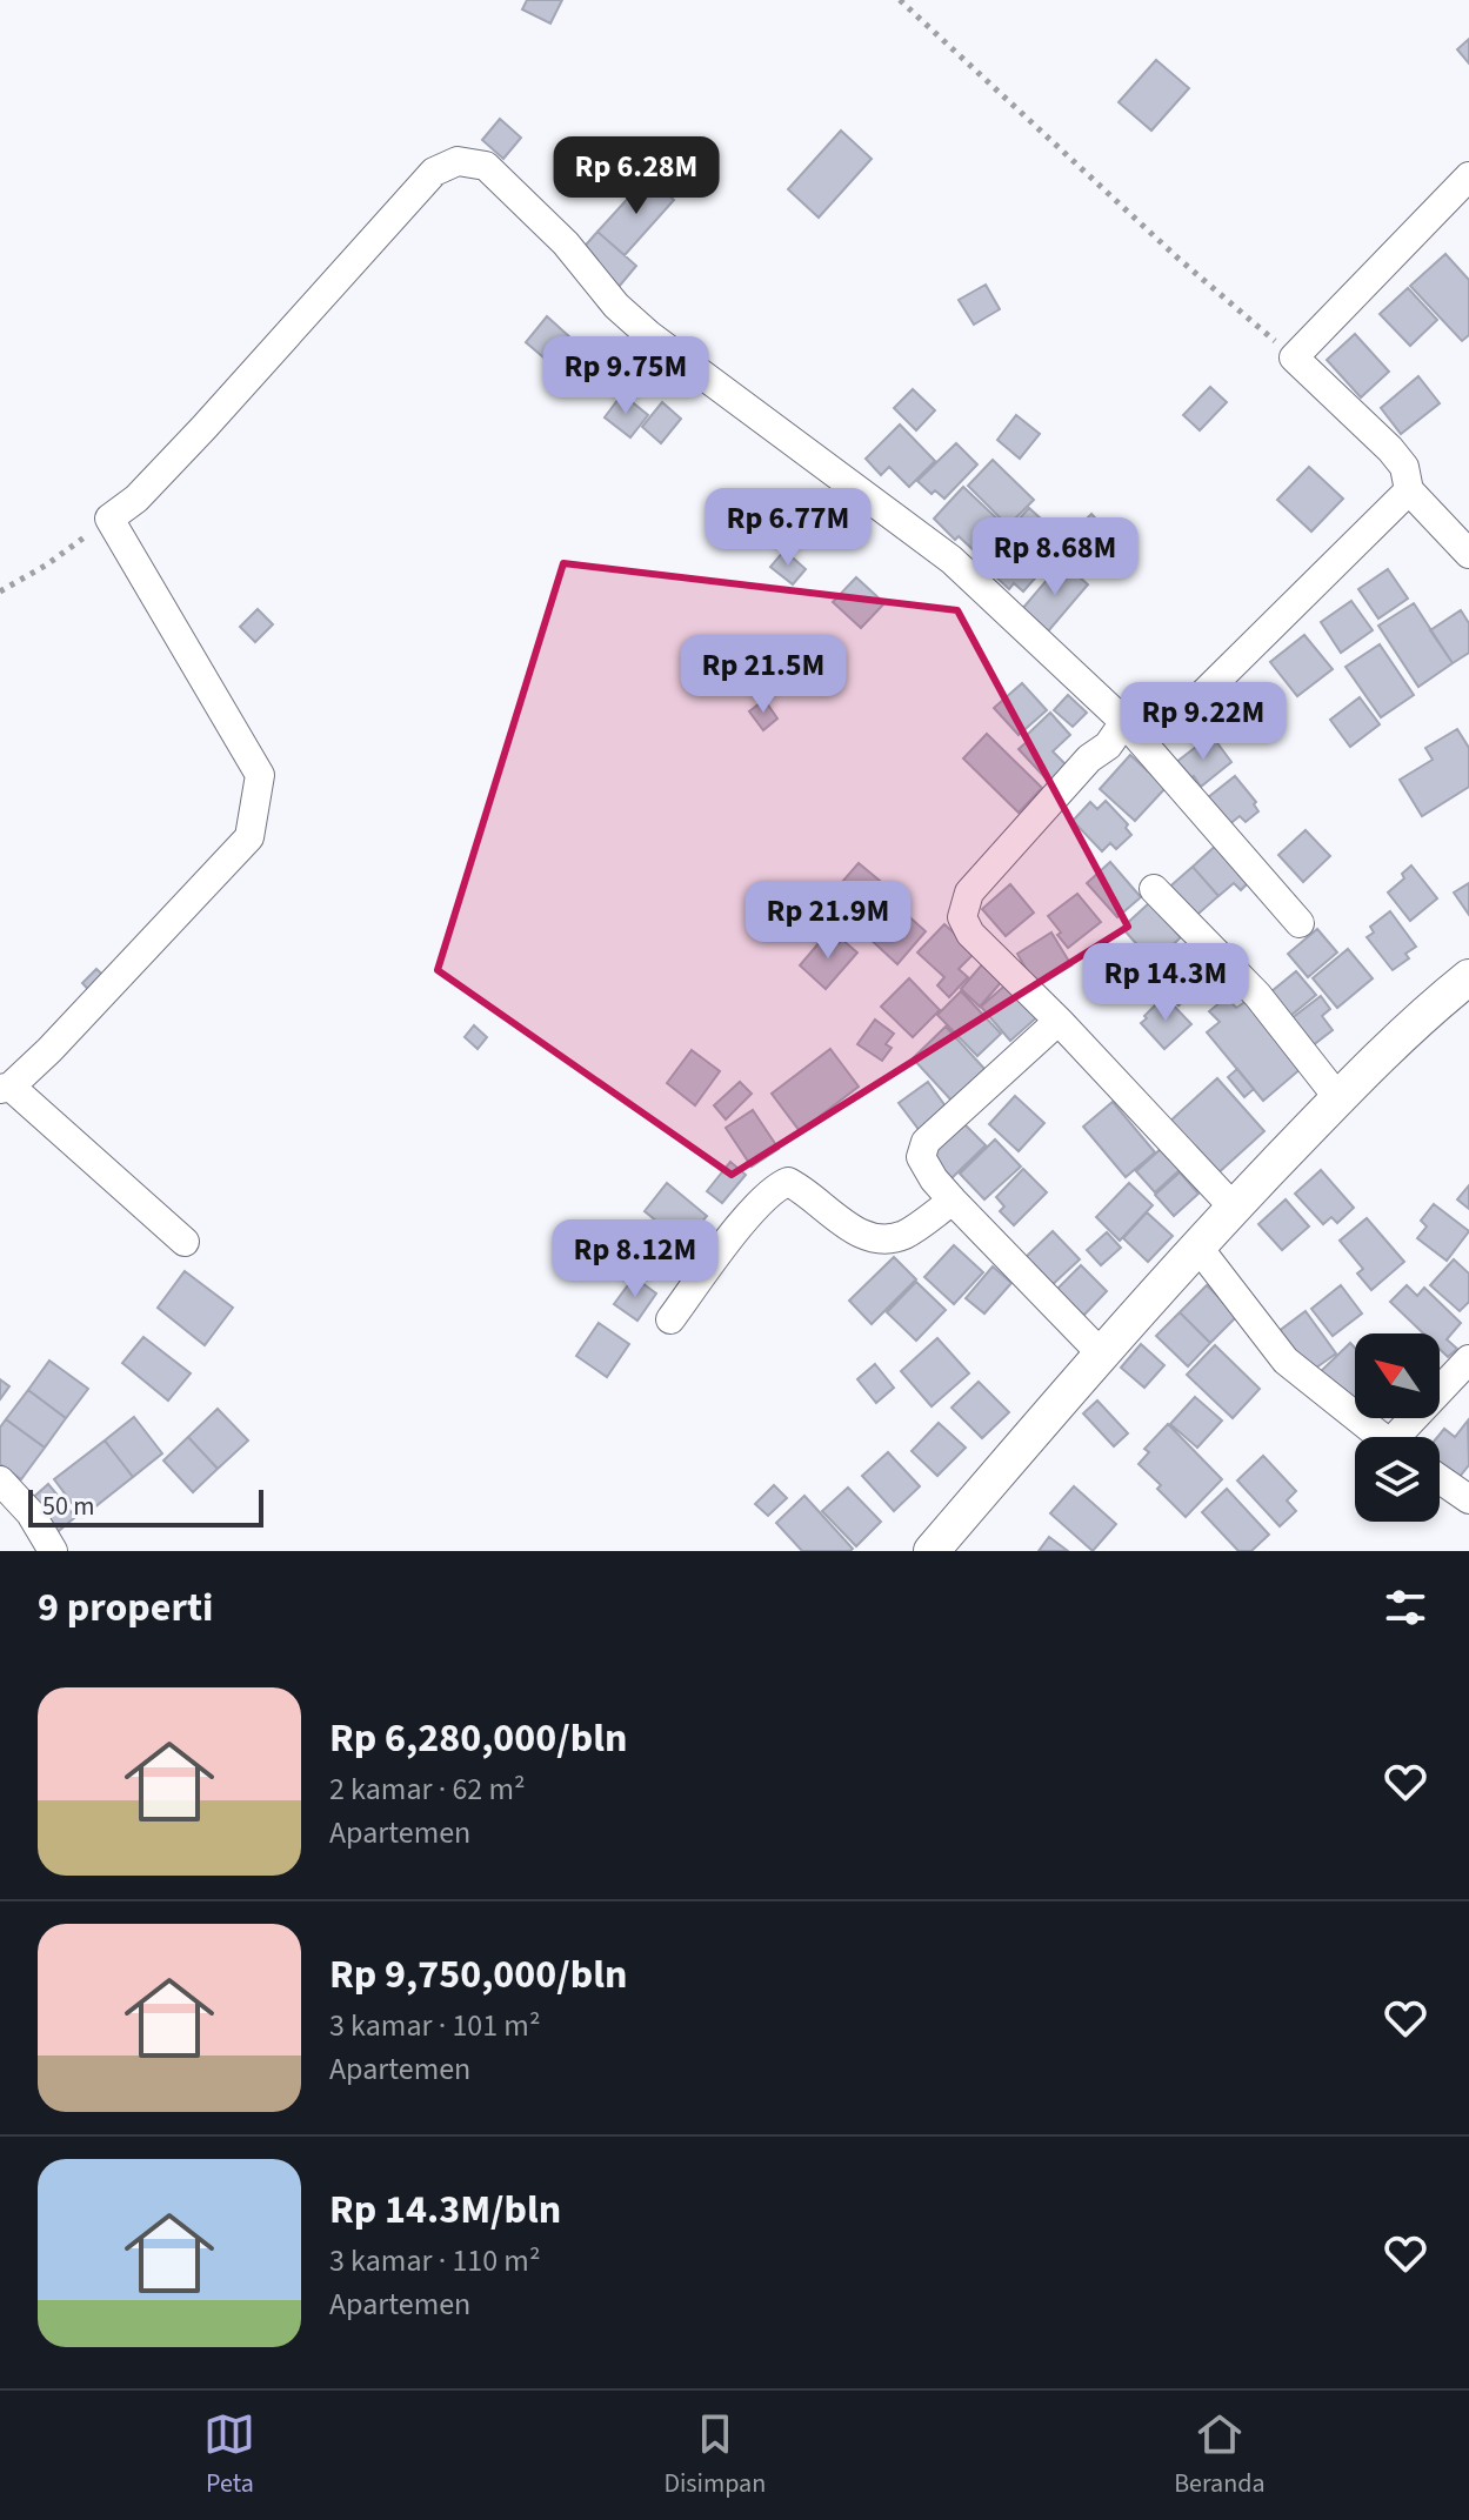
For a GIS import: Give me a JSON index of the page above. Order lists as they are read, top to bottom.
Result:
{
  "scale_bar": "50 m",
  "north": "top left",
  "page": {
    "price": [
      "Rp 6.28M",
      "Rp 9.75M",
      "Rp 6.77M",
      "Rp 8.68M",
      "Rp 21.5M",
      "Rp 9.22M",
      "Rp 21.9M",
      "Rp 14.3M",
      "Rp 8.12M"
    ],
    "scale": "50 m",
    "heading": "9 properti",
    "list": [
      {
        "name": "Rp 6,280,000/bln",
        "note": "2 kamar · 62 m² · Apartemen"
      },
      {
        "name": "Rp 9,750,000/bln",
        "note": "3 kamar · 101 m² · Apartemen"
      },
      {
        "name": "Rp 14.3M/bln",
        "note": "3 kamar · 110 m² · Apartemen"
      }
    ],
    "tabs": ["Peta", "Disimpan", "Beranda"]
  }
}
